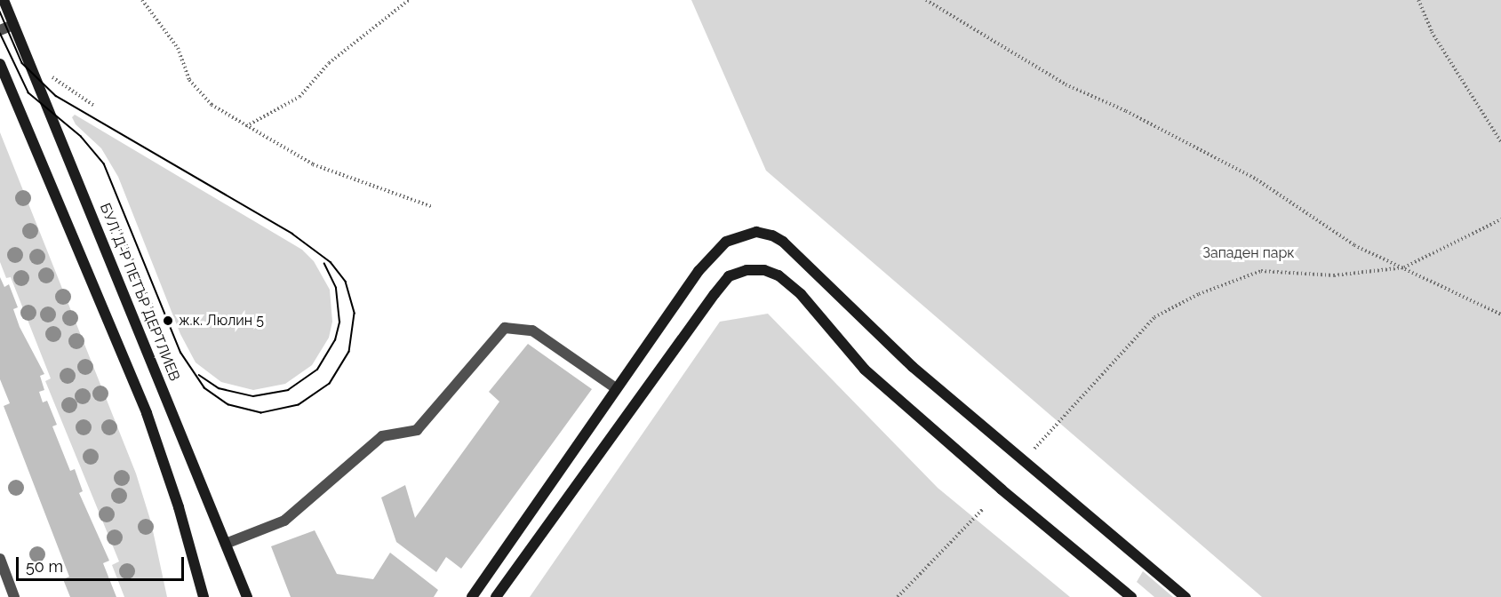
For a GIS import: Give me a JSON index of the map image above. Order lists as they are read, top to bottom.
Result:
{
  "streets": {
    "main road": ["БУЛ. Д-Р ПЕТЪР ДЕРТЛИЕВ"]
  },
  "parks": ["Западен парк"],
  "places": ["ж.к. Люлин 5"],
  "scale_bar": "50 m"
}
